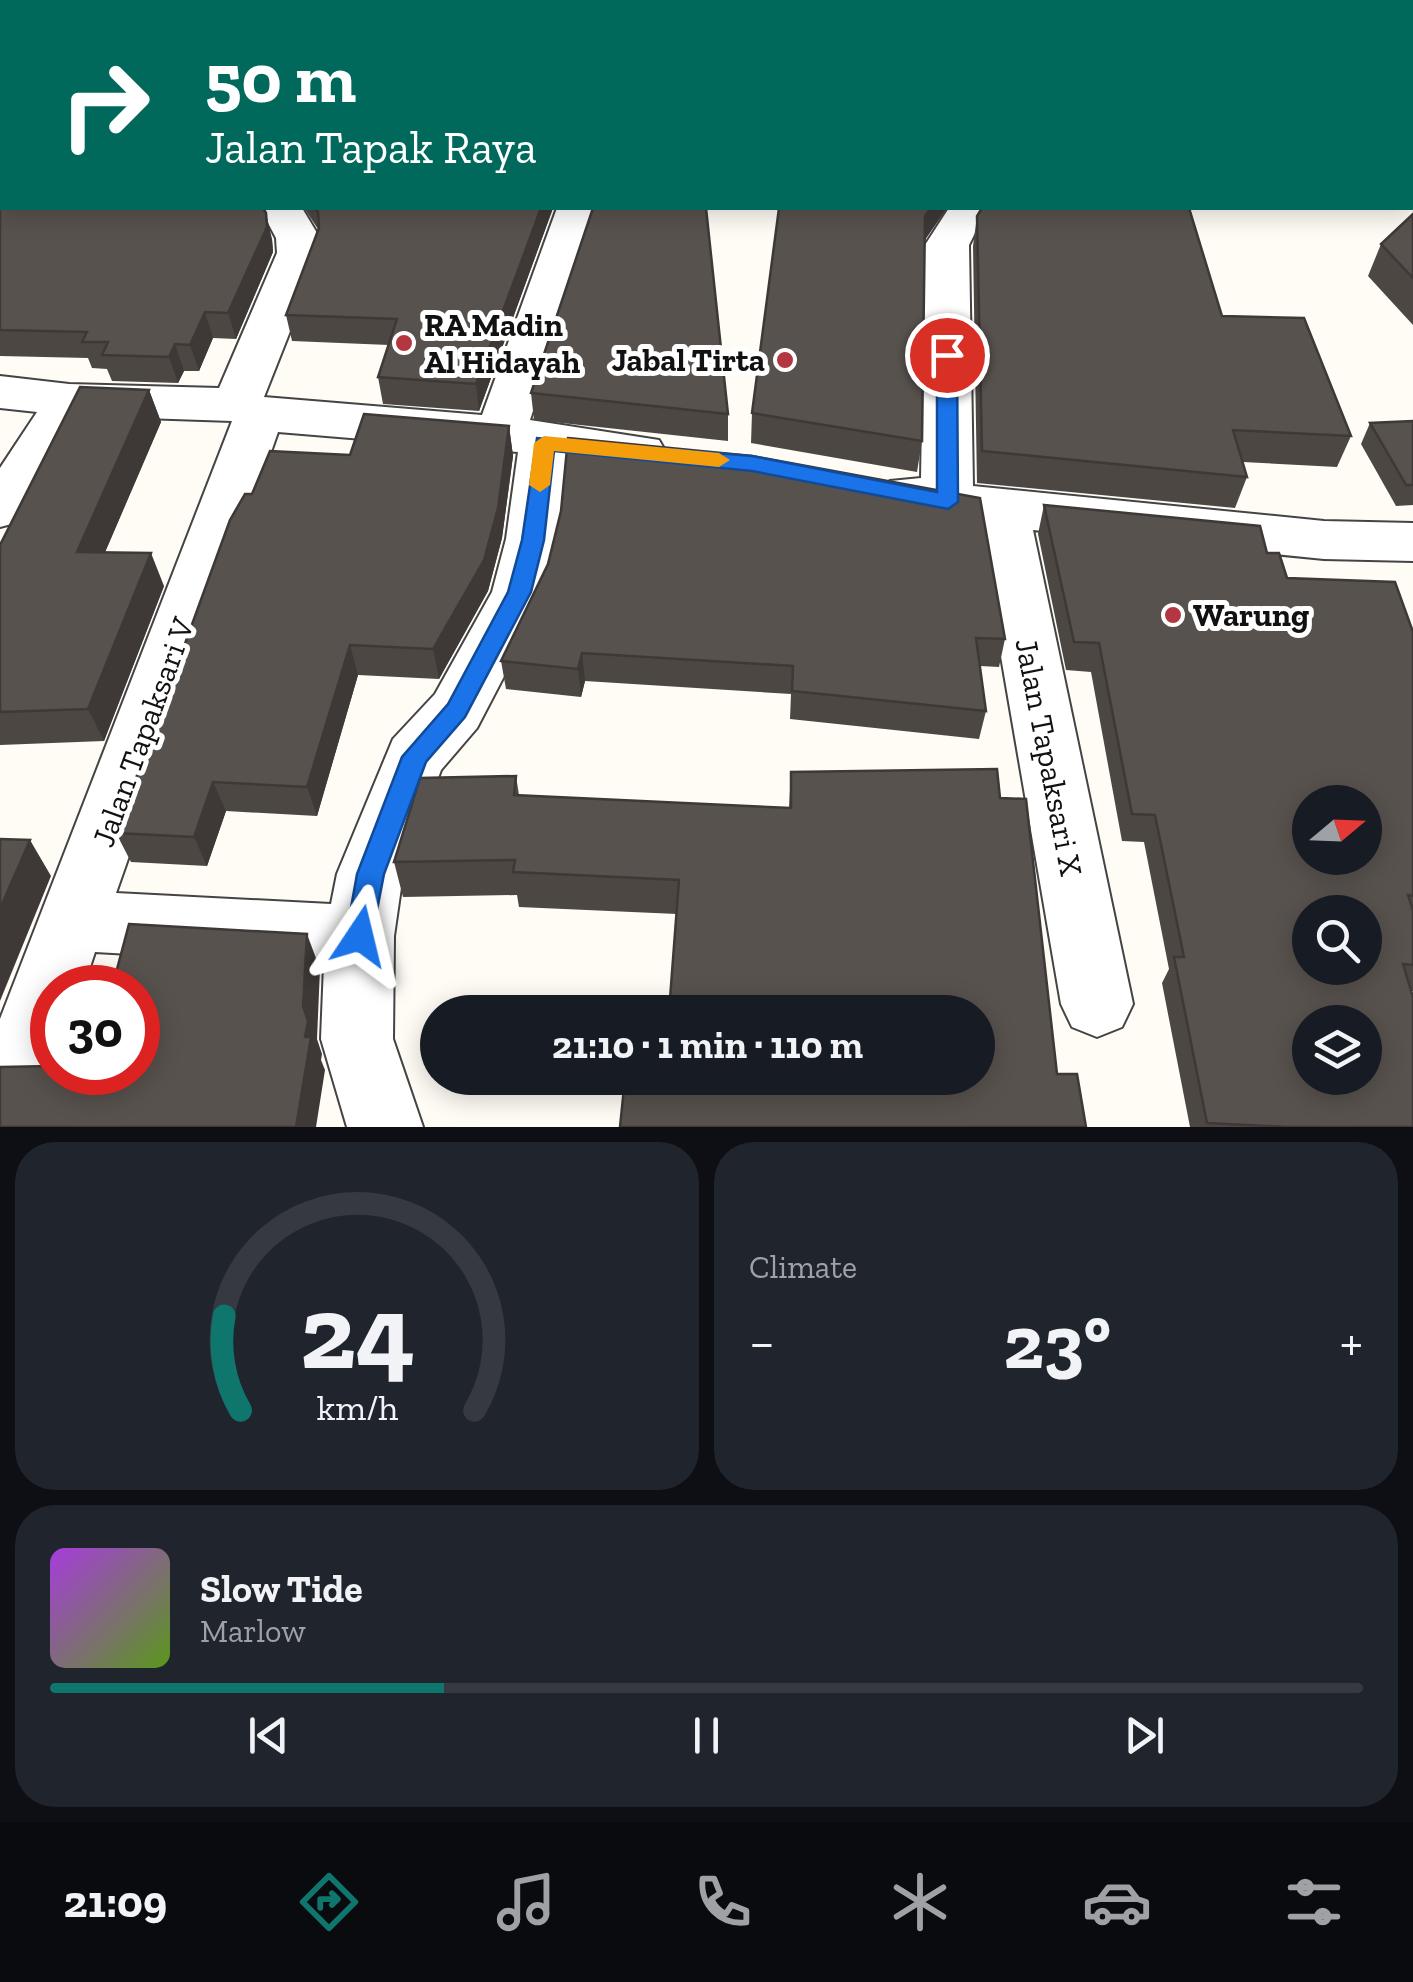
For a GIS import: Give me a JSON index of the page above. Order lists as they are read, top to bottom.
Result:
{
  "streets": {
    "street": ["Jalan Tapaksari V", "Jalan Tapaksari X"]
  },
  "places": ["RA Madin Al Hidayah", "Jabal Tirta", "Warung"],
  "north": "right",
  "page": {
    "turn": ["50 m", "Jalan Tapak Raya"],
    "limit": "30",
    "trip": "21:10 · 1 min · 110 m",
    "tile": "Climate",
    "heat": ["−", "23°", "+"],
    "song": ["Slow Tide", "Marlow"],
    "tabs": "21:09",
    "gauge": ["24", "km/h"]
  }
}
